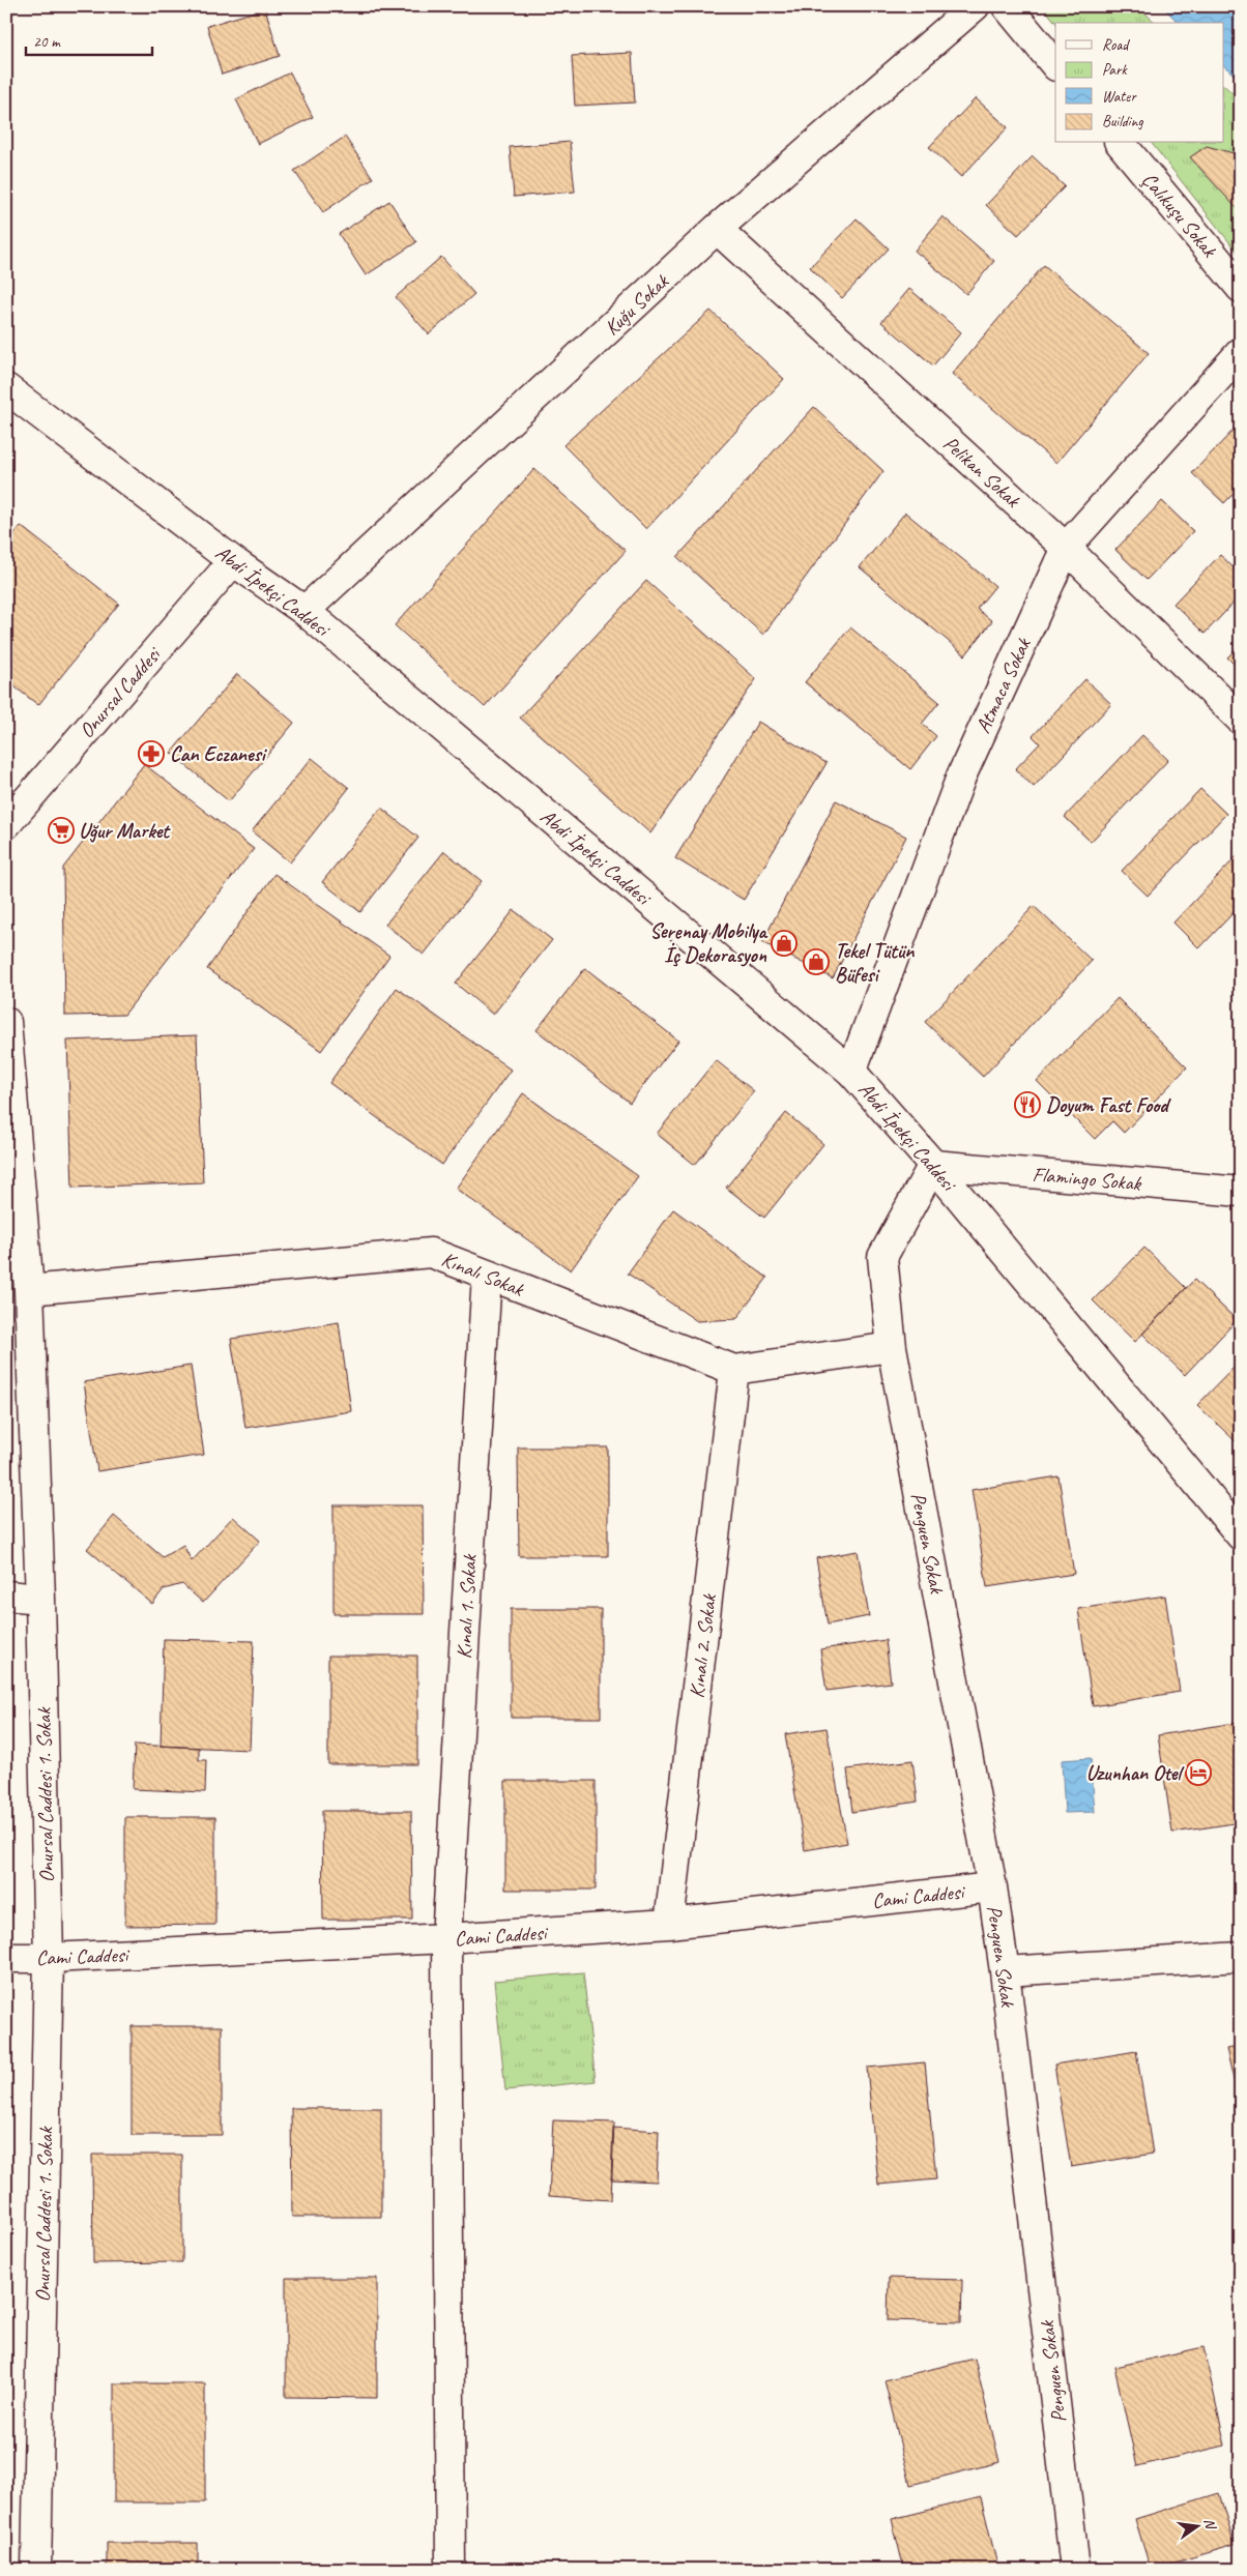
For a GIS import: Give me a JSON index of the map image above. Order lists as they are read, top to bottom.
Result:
{
  "streets": {
    "street": [
      "Çalıkuşu Sokak",
      "Kuğu Sokak",
      "Pelikan Sokak",
      "Abdi İpekçi Caddesi",
      "Atmaca Sokak",
      "Onursal Caddesi",
      "Flamingo Sokak",
      "Kınalı Sokak",
      "Penguen Sokak",
      "Kınalı 1. Sokak",
      "Kınalı 2. Sokak",
      "Onursal Caddesi 1. Sokak",
      "Cami Caddesi"
    ]
  },
  "crossings": [
    ["Kuğu Sokak", "Pelikan Sokak"],
    ["Kuğu Sokak", "Abdi İpekçi Caddesi"],
    ["Pelikan Sokak", "Atmaca Sokak"],
    ["Abdi İpekçi Caddesi", "Atmaca Sokak"],
    ["Abdi İpekçi Caddesi", "Onursal Caddesi"],
    ["Abdi İpekçi Caddesi", "Flamingo Sokak"],
    ["Abdi İpekçi Caddesi", "Penguen Sokak"],
    ["Flamingo Sokak", "Penguen Sokak"],
    ["Kınalı Sokak", "Penguen Sokak"],
    ["Kınalı Sokak", "Kınalı 1. Sokak"],
    ["Kınalı Sokak", "Kınalı 2. Sokak"],
    ["Kınalı Sokak", "Onursal Caddesi 1. Sokak"],
    ["Penguen Sokak", "Cami Caddesi"],
    ["Kınalı 1. Sokak", "Cami Caddesi"],
    ["Kınalı 2. Sokak", "Cami Caddesi"],
    ["Onursal Caddesi 1. Sokak", "Cami Caddesi"]
  ],
  "places": {
    "pharmacy": ["Can Eczanesi"],
    "supermarket": ["Uğur Market"],
    "shop": ["Serenay Mobilya İç Dekorasyon", "Tekel Tütün Büfesi"],
    "restaurant": ["Doyum Fast Food"],
    "hotel": ["Uzunhan Otel"]
  },
  "legend": [
    "Road",
    "Park",
    "Water",
    "Building"
  ],
  "scale_bar": "20 m",
  "north": "right"
}
